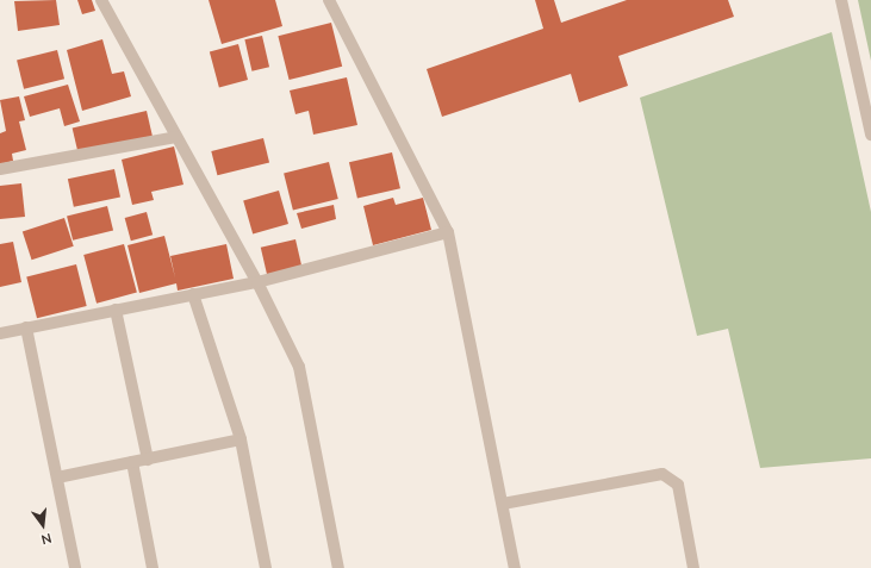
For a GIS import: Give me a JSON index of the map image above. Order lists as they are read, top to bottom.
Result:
{
  "north": "bottom"
}
